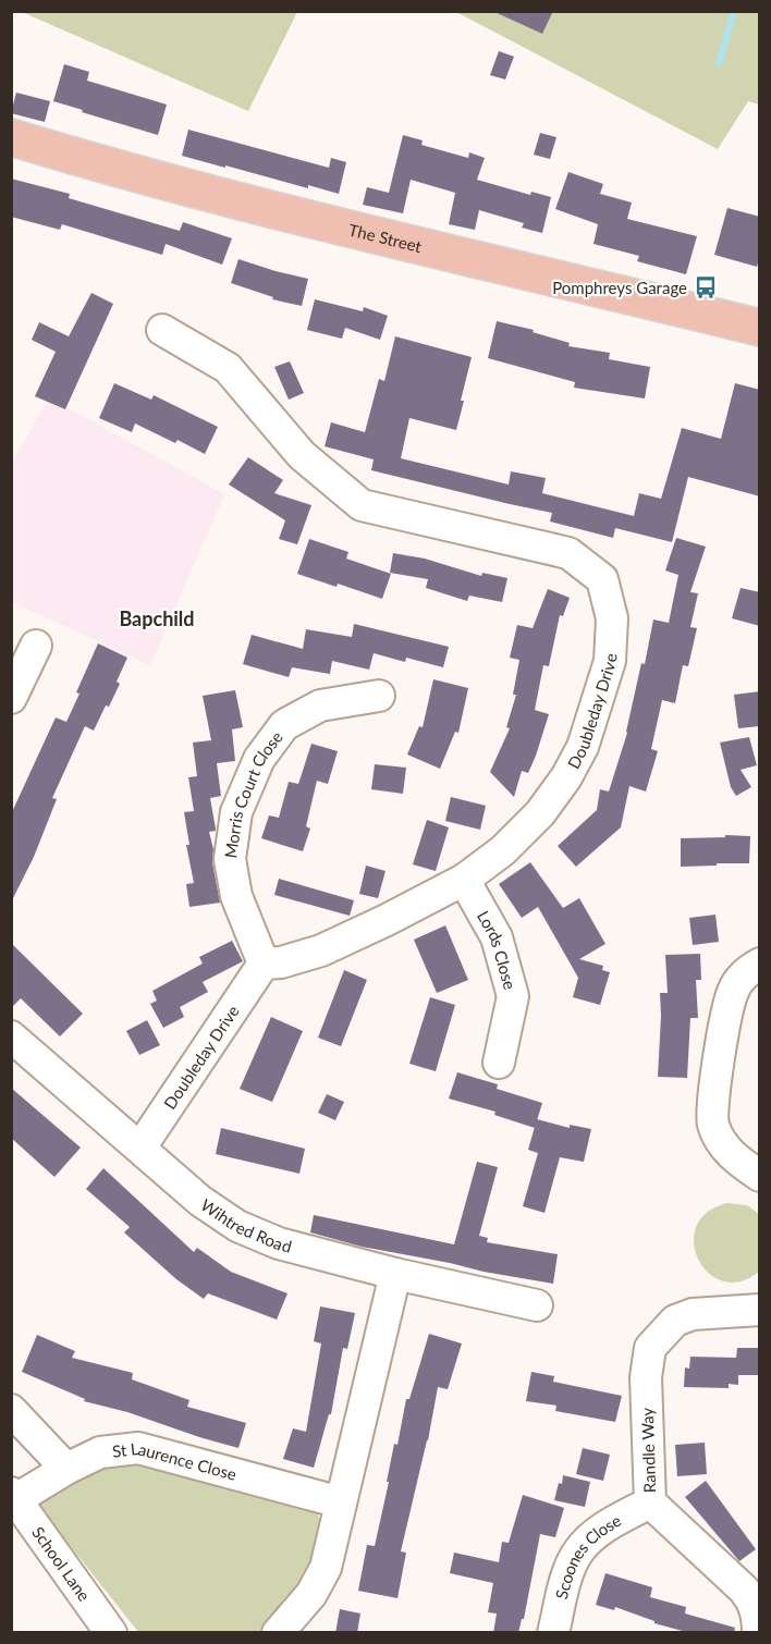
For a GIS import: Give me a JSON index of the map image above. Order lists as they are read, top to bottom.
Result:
{
  "streets": {
    "main road": ["The Street"],
    "street": [
      "Doubleday Drive",
      "Morris Court Close",
      "Lords Close",
      "Wihtred Road",
      "Randle Way",
      "St Laurence Close",
      "Scoones Close",
      "School Lane"
    ]
  },
  "crossings": [
    ["Doubleday Drive", "Morris Court Close"],
    ["Doubleday Drive", "Lords Close"],
    ["Doubleday Drive", "Wihtred Road"],
    ["Randle Way", "Scoones Close"],
    ["St Laurence Close", "School Lane"]
  ],
  "districts": ["Bapchild"],
  "places": {
    "bus stop": ["Pomphreys Garage"]
  }
}
